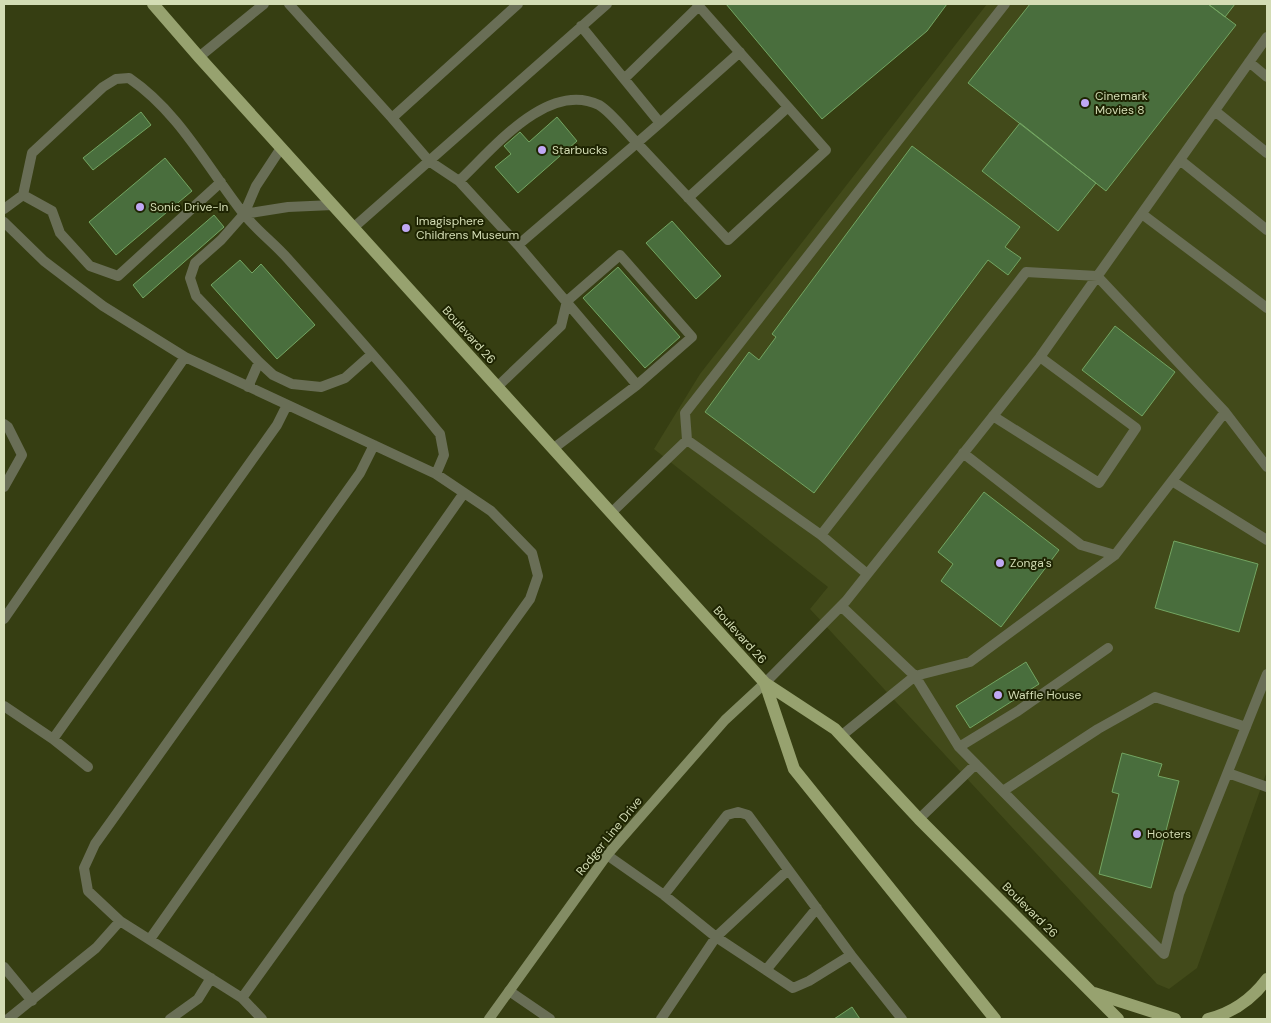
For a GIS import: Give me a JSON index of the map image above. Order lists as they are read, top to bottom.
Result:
{
  "streets": {
    "main road": ["Boulevard 26"],
    "street": ["Rodger Line Drive"]
  },
  "crossings": [
    ["Boulevard 26", "Rodger Line Drive"]
  ],
  "places": [
    "Cinemark Movies 8",
    "Starbucks",
    "Sonic Drive-In",
    "Imagisphere Childrens Museum",
    "Zonga's",
    "Waffle House",
    "Hooters"
  ]
}
